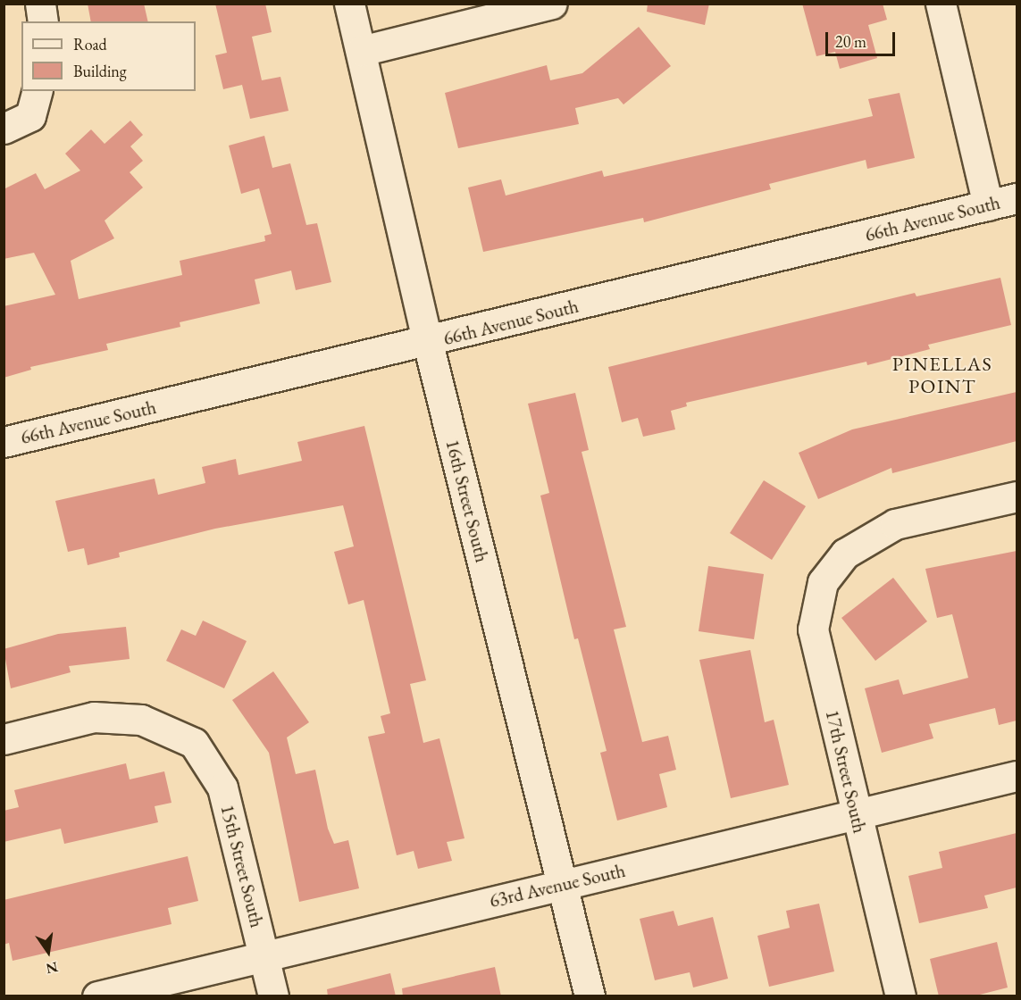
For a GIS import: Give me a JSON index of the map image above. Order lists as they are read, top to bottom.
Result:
{
  "streets": {
    "street": [
      "66th Avenue South",
      "16th Street South",
      "17th Street South",
      "15th Street South",
      "63rd Avenue South"
    ]
  },
  "crossings": [
    ["66th Avenue South", "16th Street South"],
    ["16th Street South", "63rd Avenue South"],
    ["17th Street South", "63rd Avenue South"],
    ["15th Street South", "63rd Avenue South"]
  ],
  "districts": ["PINELLAS POINT"],
  "legend": ["Road", "Building"],
  "scale_bar": "20 m",
  "north": "bottom"
}
